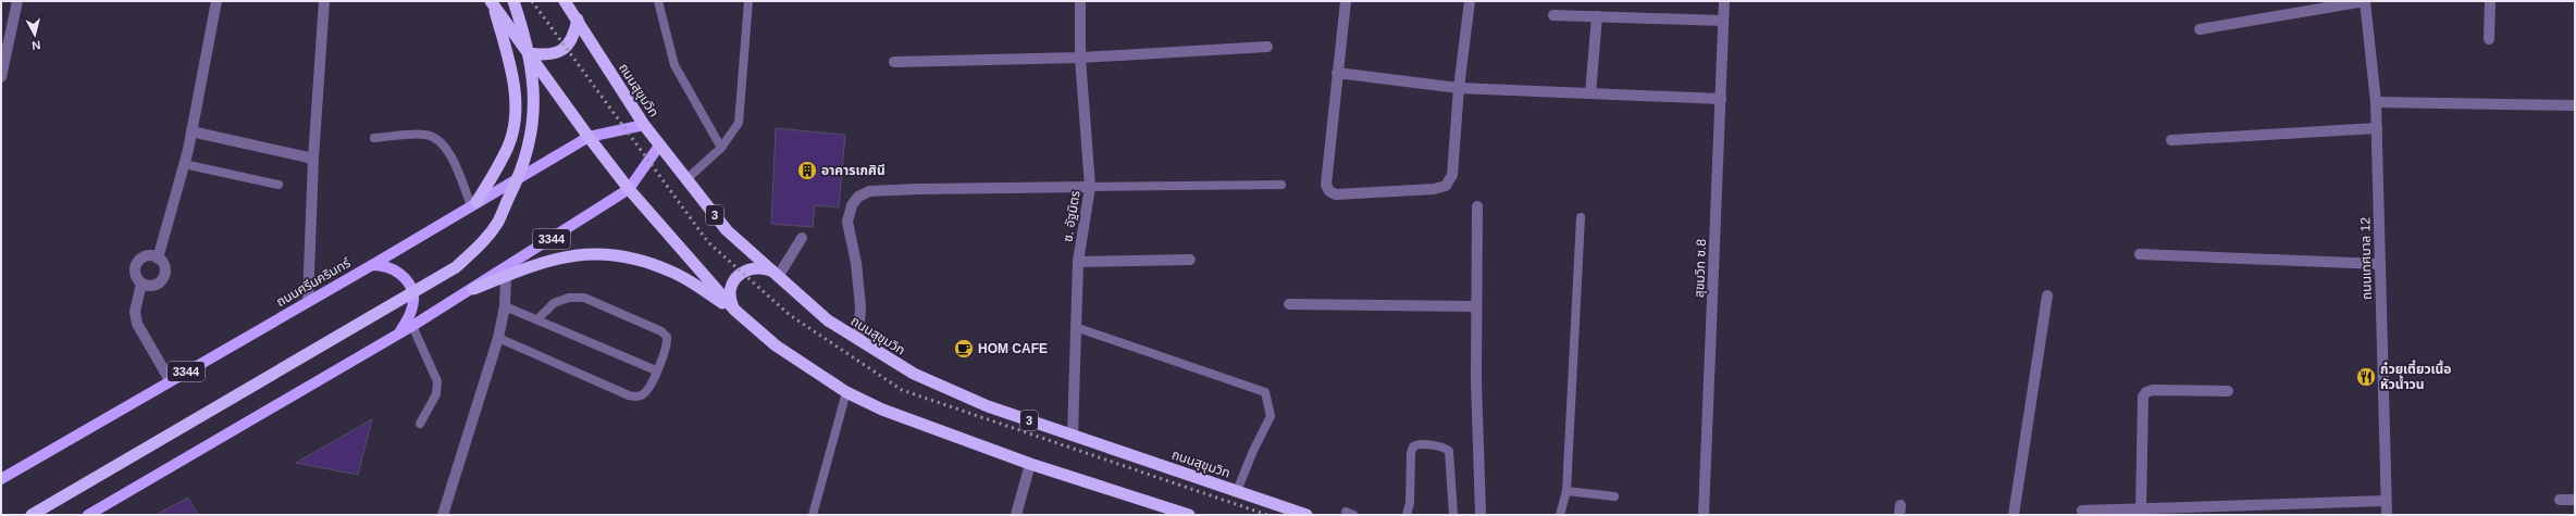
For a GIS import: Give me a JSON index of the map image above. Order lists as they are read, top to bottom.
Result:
{
  "streets": {
    "highway": ["ถนนสุขุมวิท", "3"],
    "main road": ["3344", "ถนนศรีนครินทร์"],
    "street": ["ซ. อัฐมิตร", "ถนนเทศบาล 12", "สุขมวิท ซ.8"]
  },
  "crossings": [
    ["ถนนสุขุมวิท", "ซ. อัฐมิตร"],
    ["ถนนสุขุมวิท", "3344"],
    ["ถนนสุขุมวิท", "ถนนศรีนครินทร์"]
  ],
  "places": {
    "building": ["อาคารเกศินี"],
    "cafe": ["HOM CAFE"],
    "restaurant": ["ก๋วยเตี๋ยวเนื้อ หัวน้ำวน"]
  },
  "north": "bottom"
}
